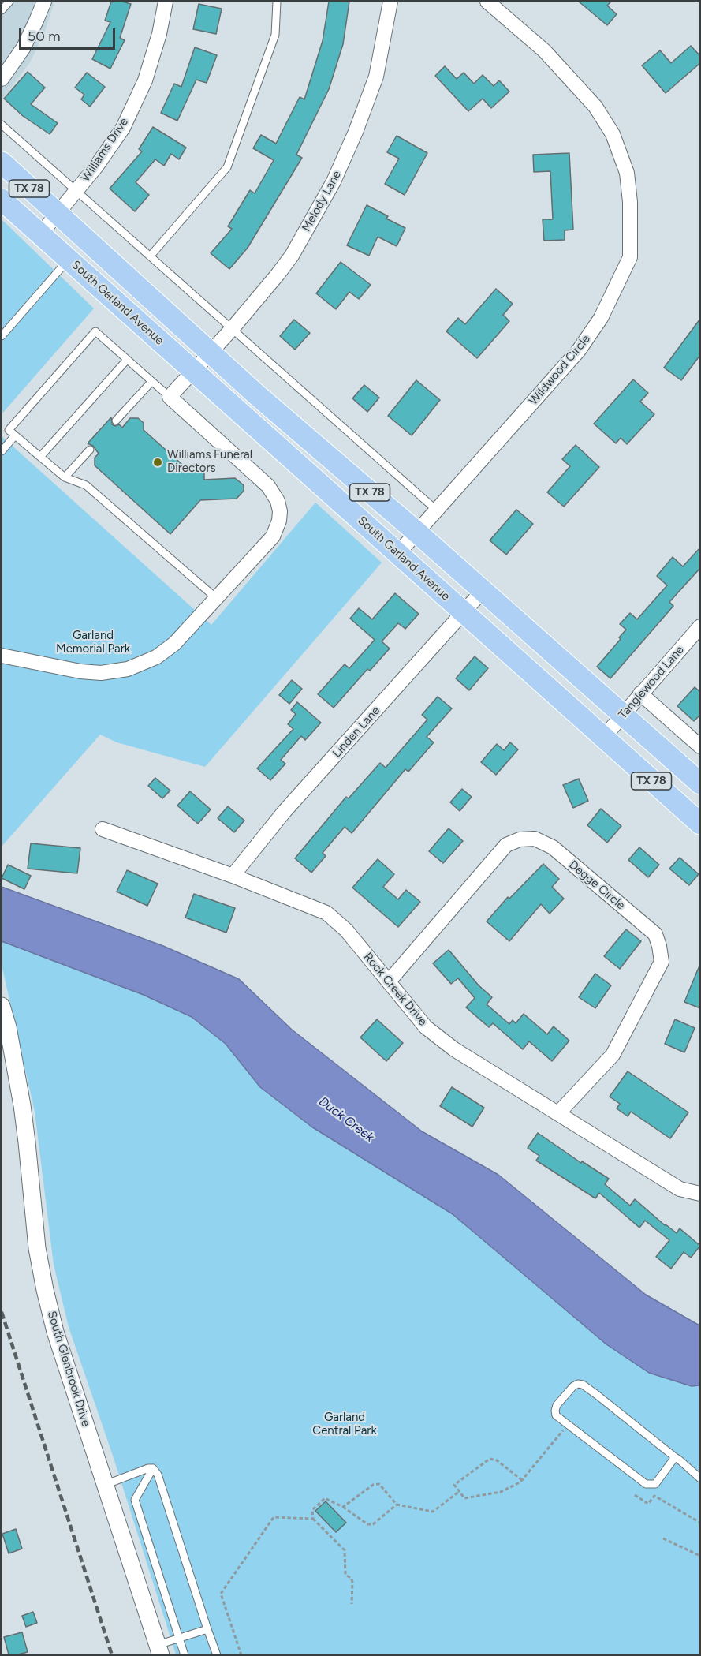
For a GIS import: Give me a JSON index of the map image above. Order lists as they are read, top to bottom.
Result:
{
  "streets": {
    "main road": ["TX 78", "South Garland Avenue"],
    "street": [
      "Williams Drive",
      "Melody Lane",
      "Wildwood Circle",
      "Tanglewood Lane",
      "Linden Lane",
      "Degge Circle",
      "Rock Creek Drive",
      "South Glenbrook Drive"
    ]
  },
  "crossings": [
    ["Williams Drive", "TX 78"],
    ["Williams Drive", "South Garland Avenue"],
    ["TX 78", "Melody Lane"],
    ["TX 78", "Wildwood Circle"],
    ["TX 78", "Tanglewood Lane"],
    ["TX 78", "Linden Lane"],
    ["Melody Lane", "South Garland Avenue"],
    ["South Garland Avenue", "Wildwood Circle"],
    ["South Garland Avenue", "Tanglewood Lane"],
    ["South Garland Avenue", "Linden Lane"],
    ["Linden Lane", "Rock Creek Drive"],
    ["Degge Circle", "Rock Creek Drive"]
  ],
  "water": ["Duck Creek"],
  "parks": ["Garland Memorial Park", "Garland Central Park"],
  "places": ["Williams Funeral Directors"],
  "scale_bar": "50 m"
}
